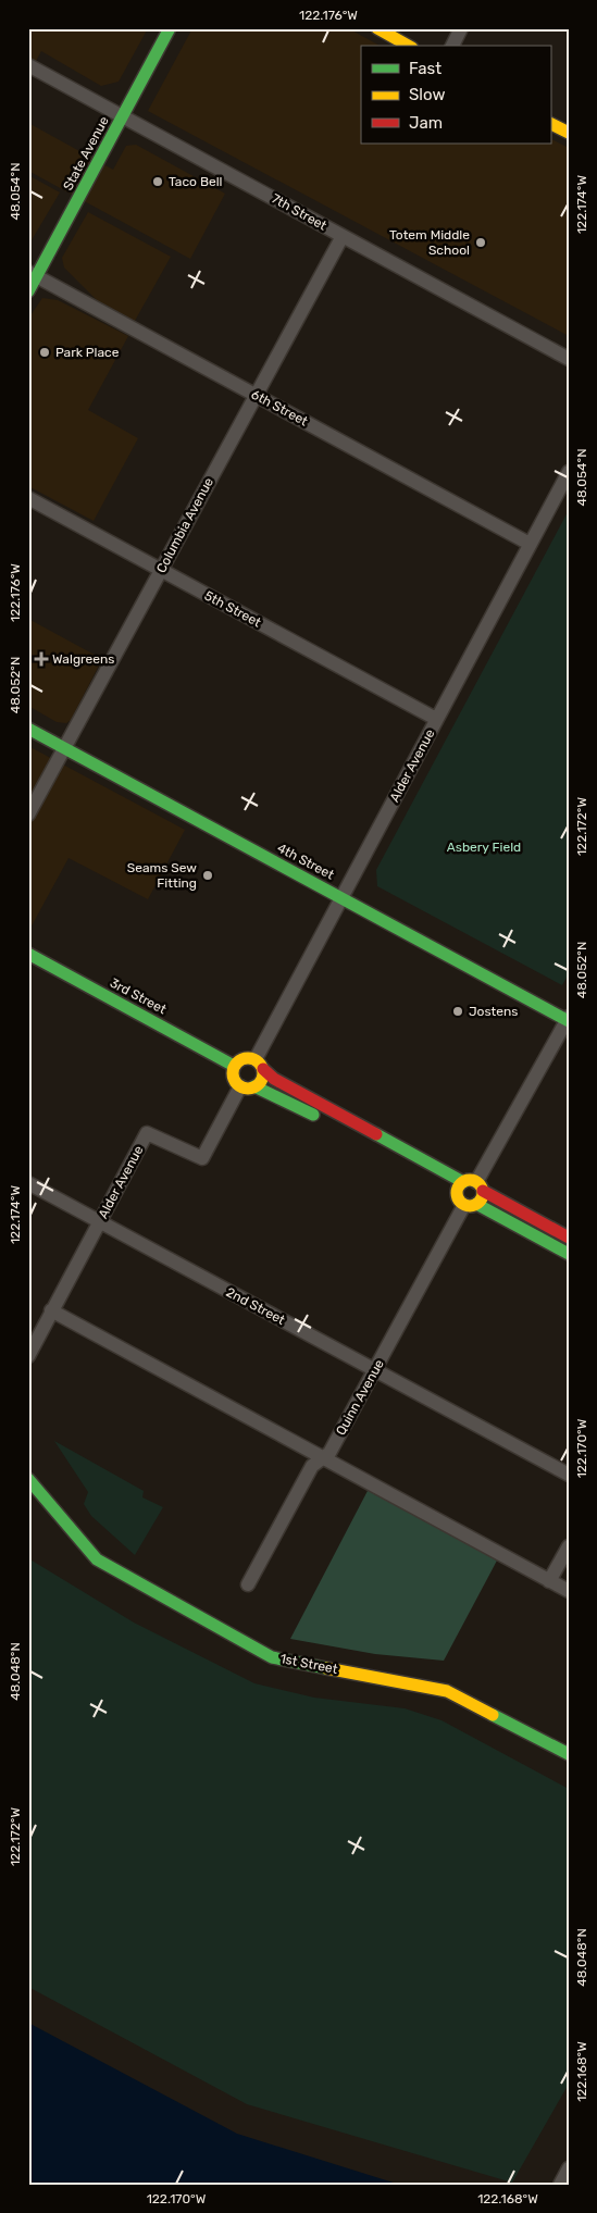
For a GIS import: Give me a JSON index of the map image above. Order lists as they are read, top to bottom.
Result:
{
  "streets": {
    "street": [
      "State Avenue",
      "7th Street",
      "6th Street",
      "Columbia Avenue",
      "5th Street",
      "Alder Avenue",
      "4th Street",
      "3rd Street",
      "2nd Street",
      "Quinn Avenue",
      "1st Street"
    ]
  },
  "crossings": [
    ["State Avenue", "7th Street"],
    ["State Avenue", "6th Street"],
    ["7th Street", "Columbia Avenue"],
    ["6th Street", "Columbia Avenue"],
    ["6th Street", "Alder Avenue"],
    ["Columbia Avenue", "5th Street"],
    ["Columbia Avenue", "4th Street"],
    ["5th Street", "Alder Avenue"],
    ["Alder Avenue", "4th Street"],
    ["Alder Avenue", "3rd Street"],
    ["Alder Avenue", "2nd Street"],
    ["4th Street", "Quinn Avenue"],
    ["2nd Street", "Quinn Avenue"]
  ],
  "parks": ["Asbery Field"],
  "places": {
    "other": [
      "Taco Bell",
      "Totem Middle School",
      "Park Place",
      "Seams Sew Fitting",
      "Jostens"
    ],
    "health": ["Walgreens"]
  },
  "legend": ["Fast", "Slow", "Jam"],
  "coordinates": [
    "122.176°W",
    "48.054°N",
    "122.174°W",
    "48.052°N",
    "122.172°W",
    "122.170°W",
    "48.048°N",
    "122.168°W"
  ]
}
